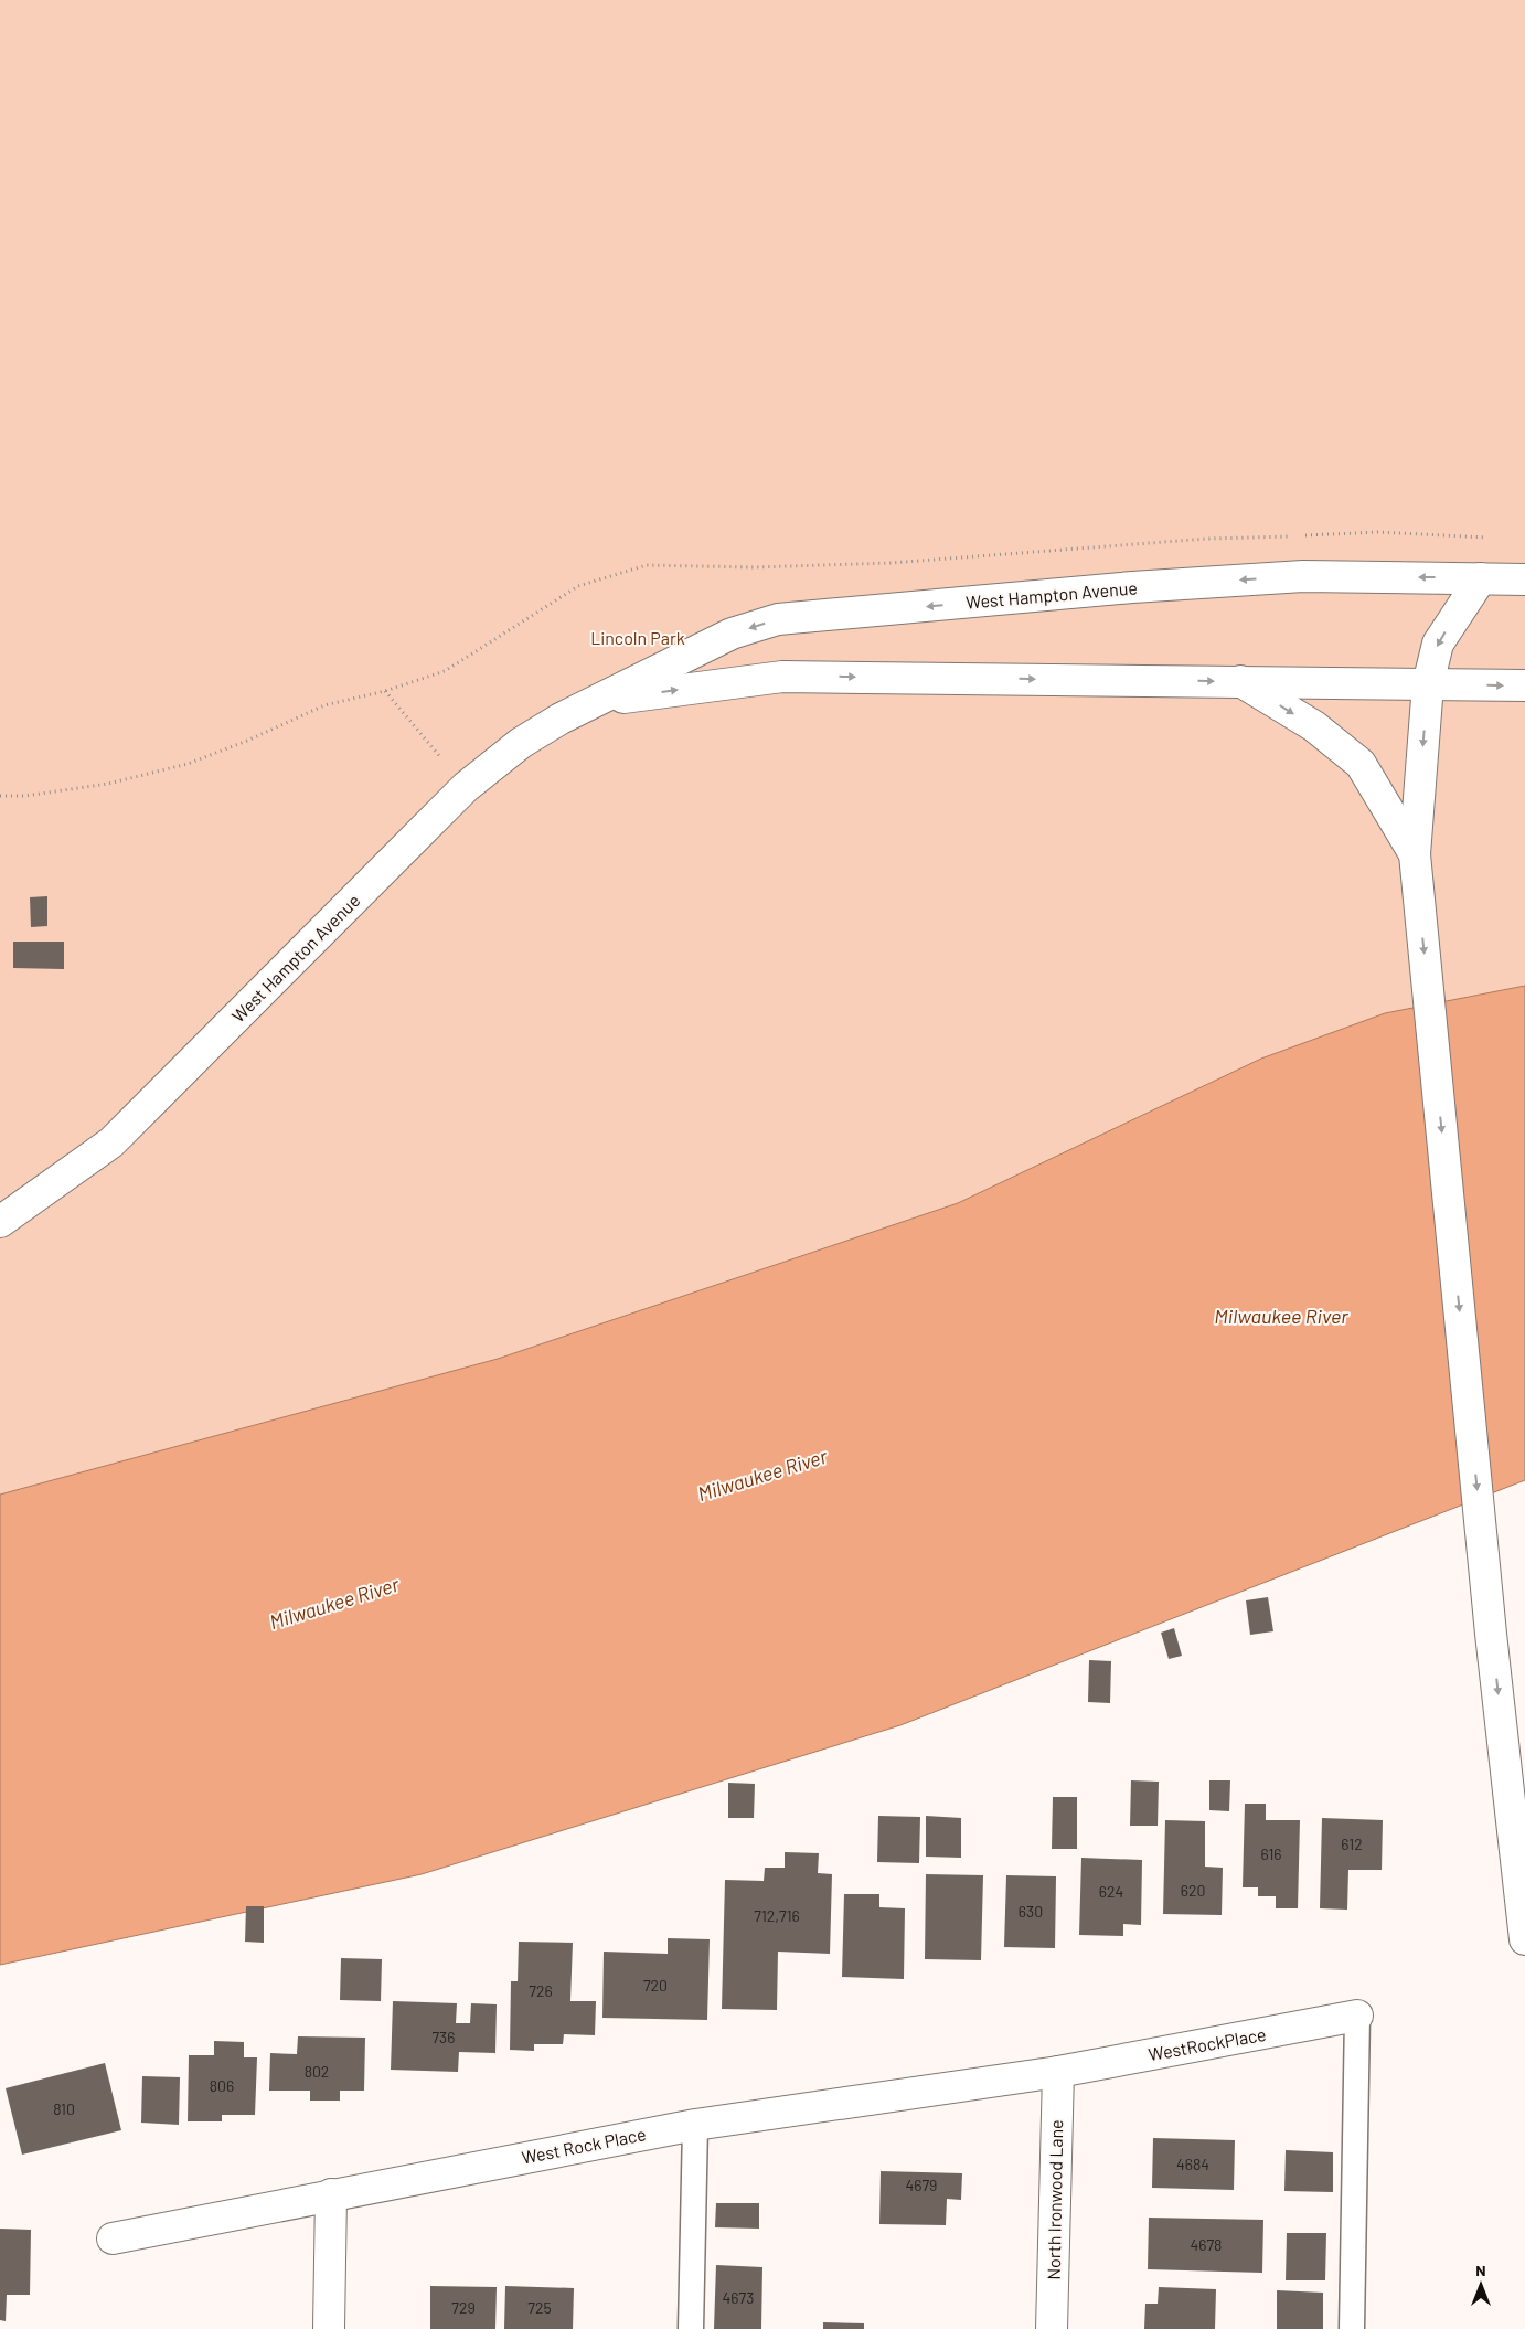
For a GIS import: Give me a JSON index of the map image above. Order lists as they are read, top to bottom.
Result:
{
  "streets": {
    "main road": [
      "West Hampton Avenue",
      "WestRockPlace",
      "West Rock Place",
      "North Ironwood Lane"
    ]
  },
  "crossings": [
    ["WestRockPlace", "West Rock Place"],
    ["WestRockPlace", "North Ironwood Lane"],
    ["West Rock Place", "North Ironwood Lane"]
  ],
  "water": ["Milwaukee River"],
  "parks": ["Lincoln Park"],
  "house_numbers": [
    "612",
    "616",
    "620",
    "624",
    "630",
    "712,716",
    "720",
    "726",
    "736",
    "802",
    "806",
    "810",
    "4684",
    "4679",
    "4678",
    "4673",
    "729",
    "725"
  ],
  "north": "top"
}
